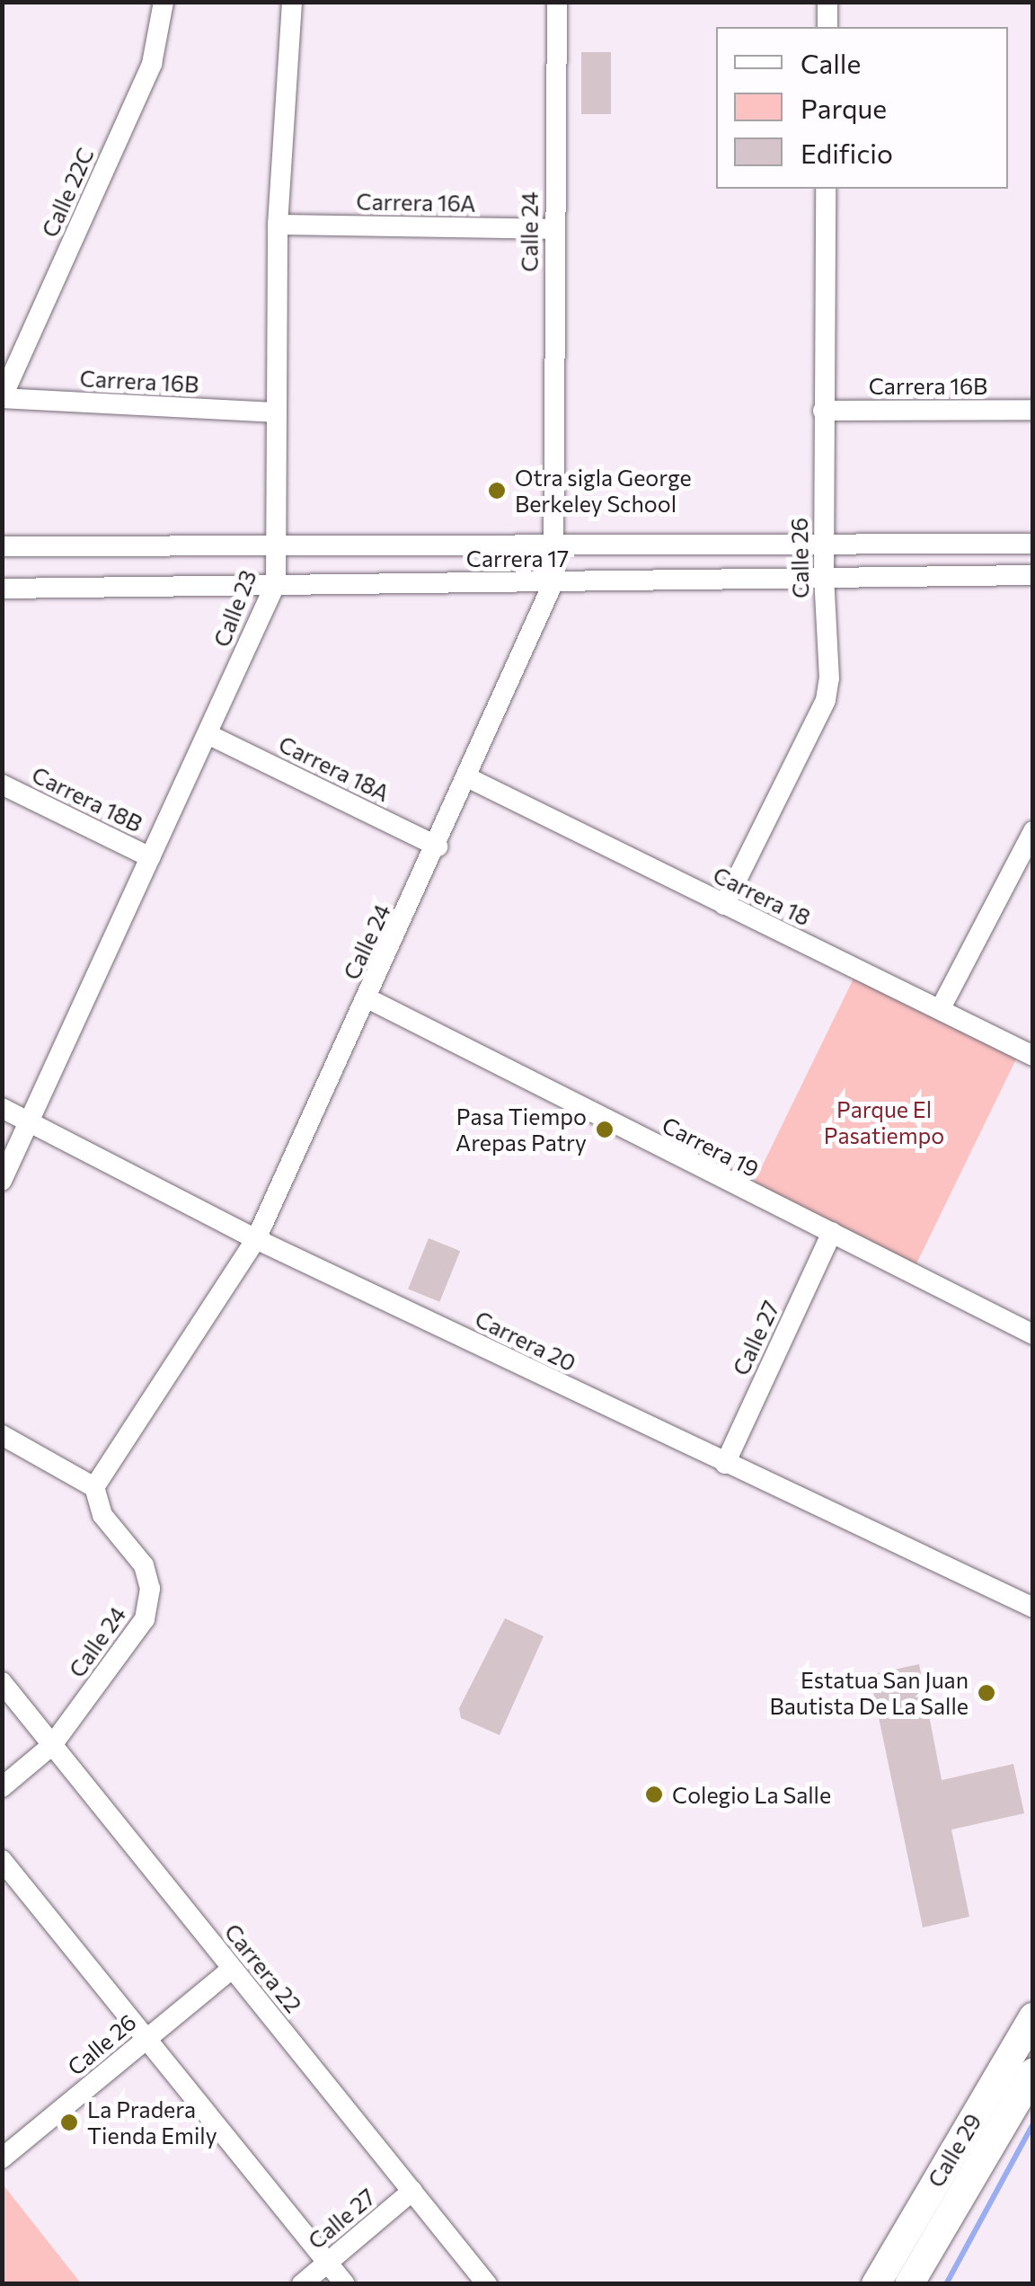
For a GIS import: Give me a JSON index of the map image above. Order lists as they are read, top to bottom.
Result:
{
  "streets": {
    "main road": ["Calle 29"],
    "street": [
      "Calle 22C",
      "Carrera 16A",
      "Calle 24",
      "Carrera 16B",
      "Carrera 17",
      "Calle 26",
      "Calle 23",
      "Carrera 18A",
      "Carrera 18B",
      "Carrera 18",
      "Carrera 19",
      "Calle 27",
      "Carrera 20",
      "Carrera 22"
    ]
  },
  "crossings": [
    ["Calle 22C", "Carrera 16B"],
    ["Carrera 16A", "Calle 24"],
    ["Carrera 16A", "Calle 23"],
    ["Calle 24", "Carrera 17"],
    ["Calle 24", "Carrera 18A"],
    ["Calle 24", "Carrera 18"],
    ["Calle 24", "Carrera 19"],
    ["Calle 24", "Carrera 20"],
    ["Calle 24", "Carrera 22"],
    ["Carrera 16B", "Calle 26"],
    ["Carrera 16B", "Calle 23"],
    ["Carrera 17", "Calle 26"],
    ["Carrera 17", "Calle 23"],
    ["Calle 26", "Carrera 18"],
    ["Calle 26", "Carrera 22"],
    ["Calle 23", "Carrera 18A"],
    ["Calle 23", "Carrera 18B"],
    ["Calle 23", "Carrera 20"],
    ["Carrera 19", "Calle 27"],
    ["Calle 27", "Carrera 20"],
    ["Calle 27", "Carrera 22"]
  ],
  "parks": ["Parque El Pasatiempo"],
  "places": [
    "Otra sigla George Berkeley School",
    "Pasa Tiempo Arepas Patry",
    "Estatua San Juan Bautista De La Salle",
    "Colegio La Salle",
    "La Pradera Tienda Emily"
  ],
  "legend": ["Calle", "Parque", "Edificio"]
}
